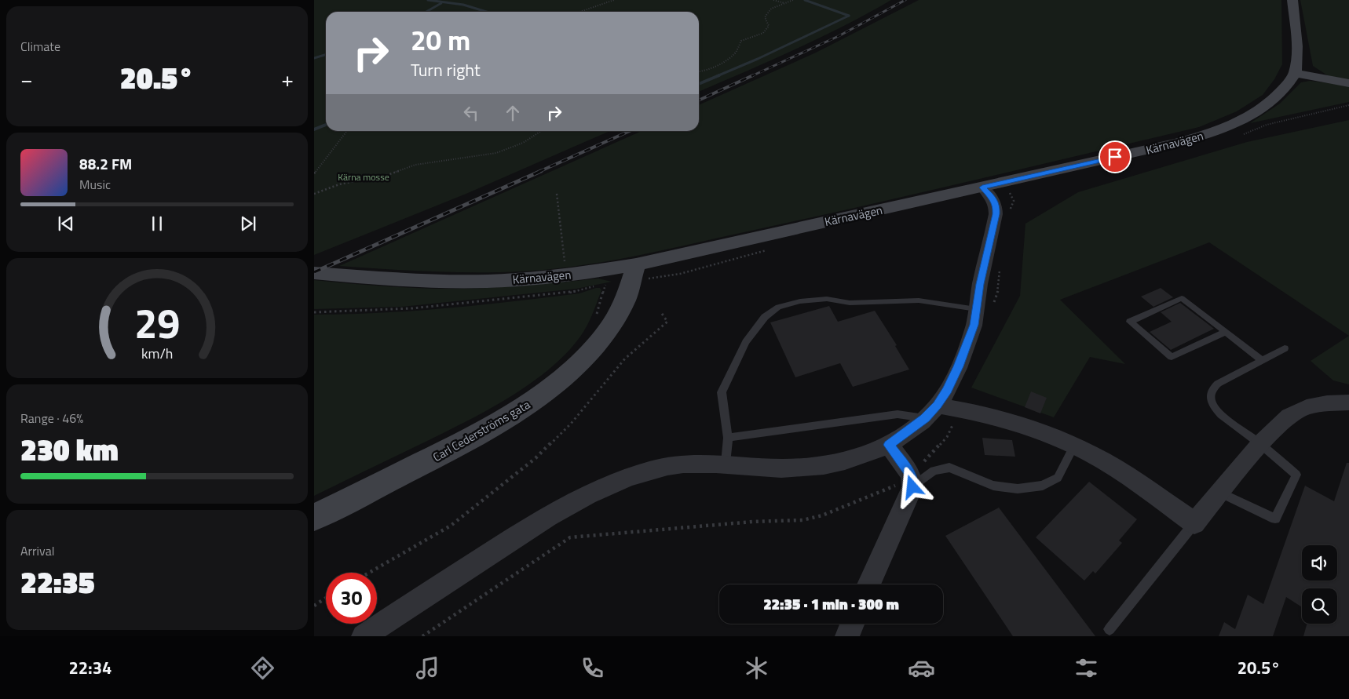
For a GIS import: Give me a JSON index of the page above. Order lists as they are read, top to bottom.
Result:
{
  "streets": {
    "street": ["Kärnavägen", "Carl Cederströms gata"]
  },
  "crossings": [
    ["Kärnavägen", "Carl Cederströms gata"]
  ],
  "parks": ["Kärna mosse"],
  "page": {
    "tile": [
      "Climate",
      ["Range · 46%", "230 km"],
      ["Arrival", "22:35"]
    ],
    "turn": ["20 m", "Turn right"],
    "heat": ["−", "20.5°", "+"],
    "song": ["88.2 FM", "Music"],
    "limit": "30",
    "trip": "22:35 · 1 min · 300 m",
    "tabs": ["22:34", "20.5°"],
    "gauge": ["29", "km/h"]
  }
}
